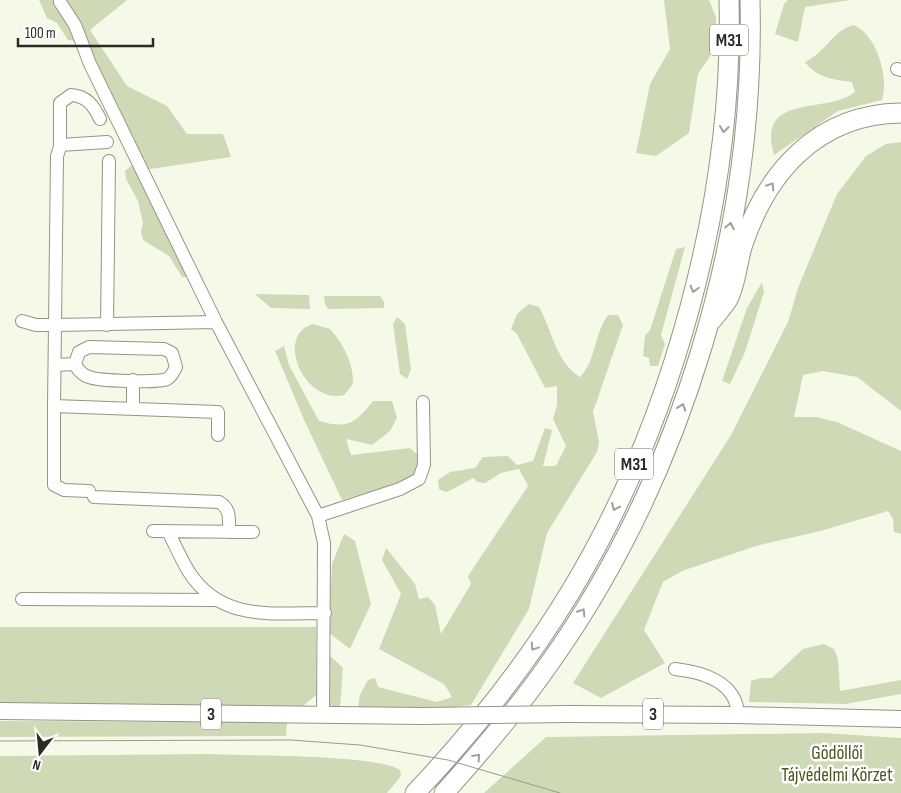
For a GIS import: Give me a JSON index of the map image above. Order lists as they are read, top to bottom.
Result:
{
  "streets": {
    "highway": ["M31"],
    "main road": ["3"]
  },
  "parks": ["Gödöllői Tájvédelmi Körzet"],
  "scale_bar": "100 m",
  "north": "bottom"
}
